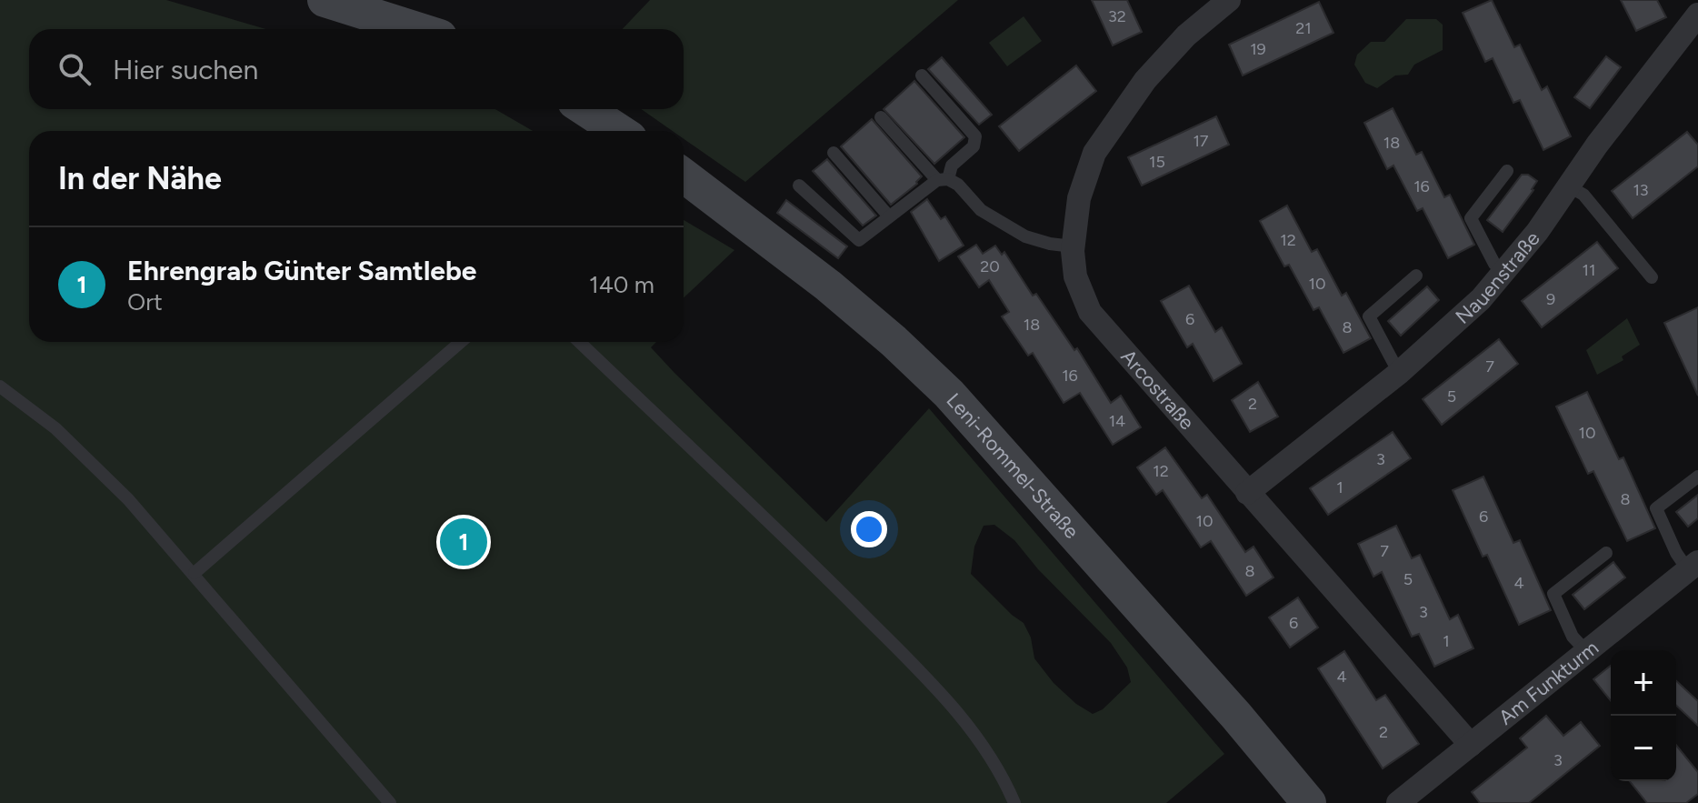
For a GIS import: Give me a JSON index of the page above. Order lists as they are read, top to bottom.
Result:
{
  "streets": {
    "main road": ["Leni-Rommel-Straße"],
    "street": ["Nauenstraße", "Arcostraße", "Am Funkturm"]
  },
  "crossings": [
    ["Nauenstraße", "Arcostraße"],
    ["Arcostraße", "Am Funkturm"]
  ],
  "house_numbers": [
    "32",
    "21",
    "19",
    "17",
    "18",
    "15",
    "16",
    "13",
    "12",
    "20",
    "11",
    "10",
    "9",
    "6",
    "18",
    "8",
    "7",
    "16",
    "5",
    "2",
    "14",
    "10",
    "3",
    "12",
    "1",
    "8",
    "6",
    "10",
    "7",
    "8",
    "5",
    "4",
    "3",
    "6",
    "1",
    "4",
    "2",
    "3"
  ],
  "page": {
    "search": "Hier suchen",
    "heading": "In der Nähe",
    "list": [
      {
        "mark": "1",
        "name": "Ehrengrab Günter Samtlebe",
        "note": "Ort",
        "value": "140 m"
      }
    ],
    "pins": "1",
    "map_buttons": ["+", "−"]
  }
}
